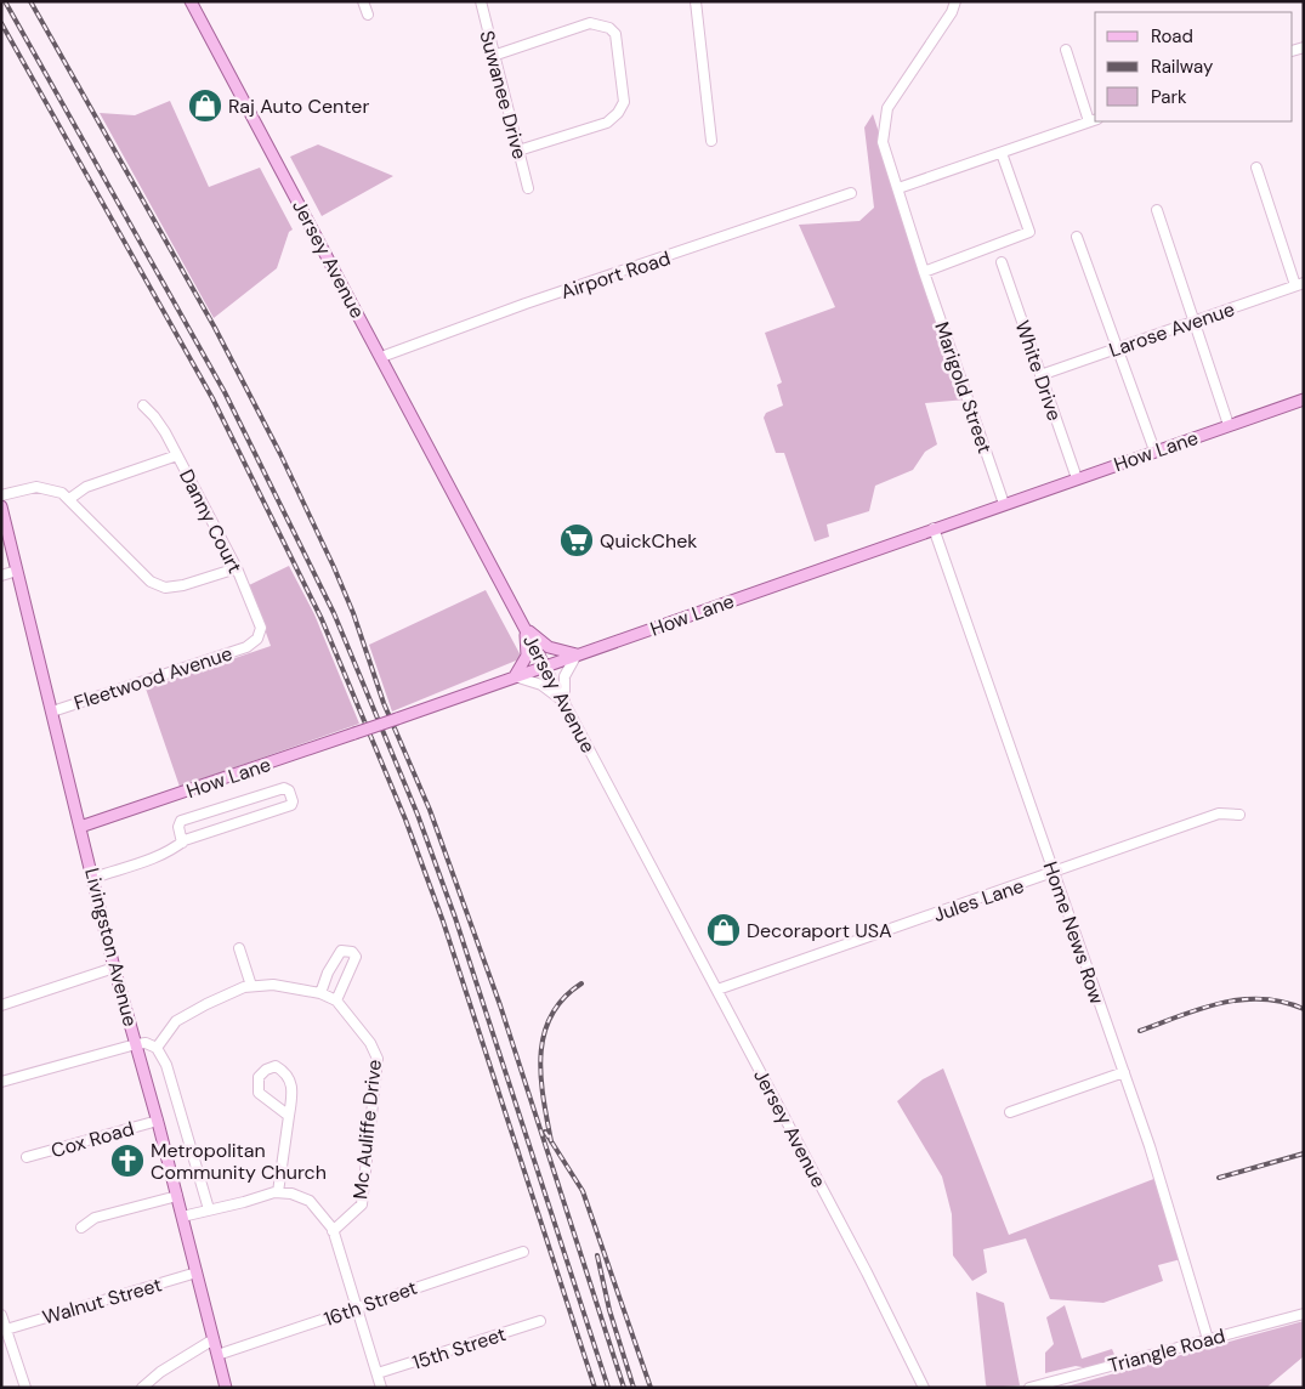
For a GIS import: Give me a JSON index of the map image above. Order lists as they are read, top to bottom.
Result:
{
  "streets": {
    "main road": ["Jersey Avenue", "How Lane", "Livingston Avenue"],
    "street": [
      "Suwanee Drive",
      "Airport Road",
      "Larose Avenue",
      "White Drive",
      "Marigold Street",
      "Danny Court",
      "Fleetwood Avenue",
      "Jules Lane",
      "Home News Row",
      "Mc Auliffe Drive",
      "Cox Road",
      "Walnut Street",
      "16th Street",
      "15th Street",
      "Triangle Road"
    ]
  },
  "crossings": [
    ["Jersey Avenue", "Airport Road"],
    ["Jersey Avenue", "How Lane"],
    ["Jersey Avenue", "Jules Lane"],
    ["Larose Avenue", "White Drive"],
    ["White Drive", "How Lane"],
    ["Marigold Street", "How Lane"],
    ["How Lane", "Home News Row"],
    ["How Lane", "Livingston Avenue"],
    ["Danny Court", "Fleetwood Avenue"],
    ["Fleetwood Avenue", "Livingston Avenue"],
    ["Jules Lane", "Home News Row"],
    ["Home News Row", "Triangle Road"],
    ["Livingston Avenue", "Cox Road"],
    ["Livingston Avenue", "Walnut Street"],
    ["Livingston Avenue", "16th Street"]
  ],
  "places": {
    "shop": ["Raj Auto Center", "Decoraport USA"],
    "supermarket": ["QuickChek"],
    "church": ["Metropolitan Community Church"]
  },
  "legend": ["Road", "Railway", "Park"]
}
